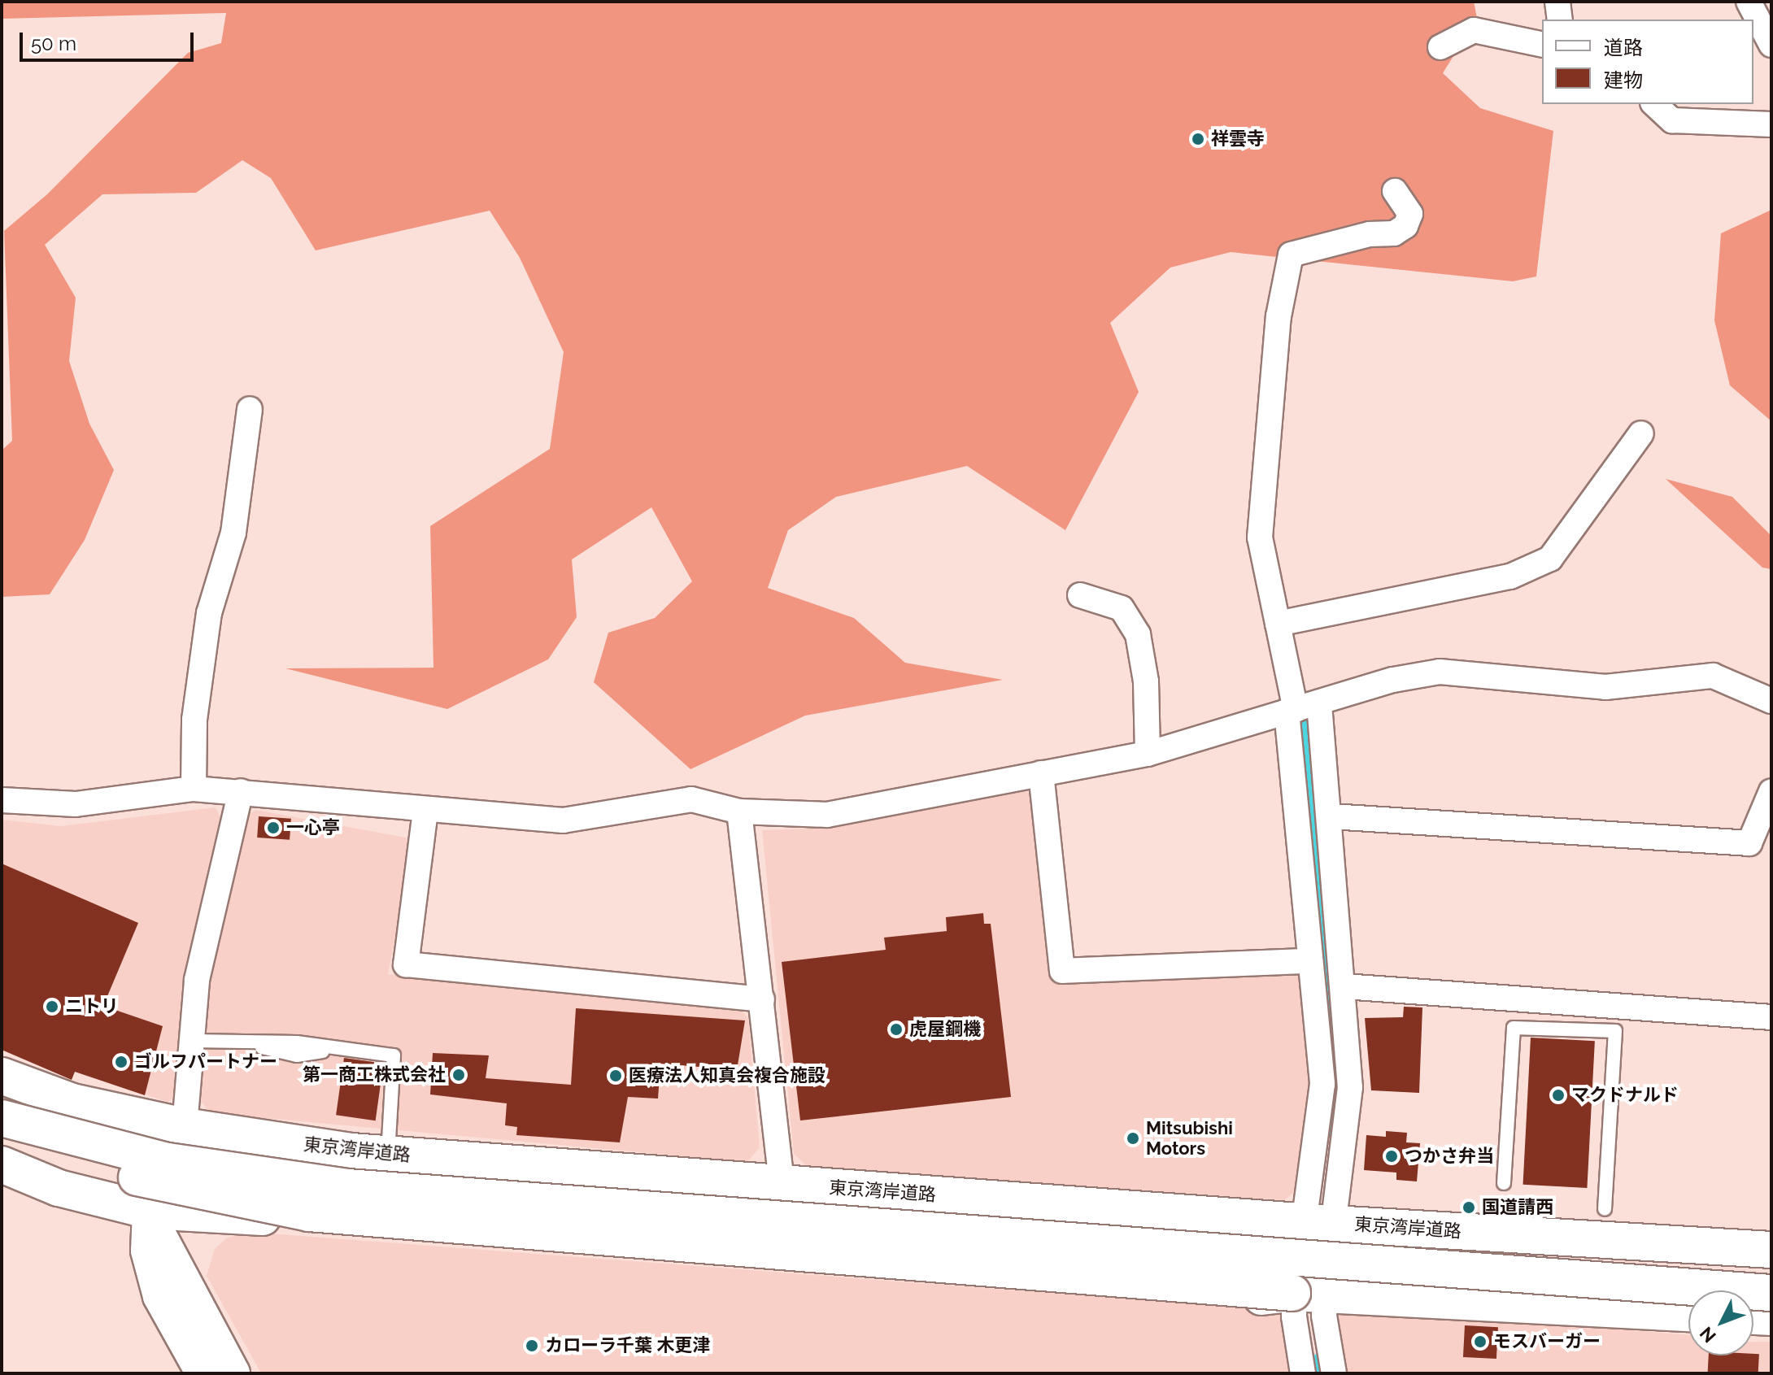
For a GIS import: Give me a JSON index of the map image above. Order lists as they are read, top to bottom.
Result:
{
  "streets": {
    "highway": ["東京湾岸道路"]
  },
  "places": [
    "祥雲寺",
    "一心亭",
    "ニトリ",
    "虎屋鋼機",
    "ゴルフパートナー",
    "第一商工株式会社",
    "医療法人知真会複合施設",
    "マクドナルド",
    "Mitsubishi Motors",
    "つかさ弁当",
    "国道請西",
    "モスバーガー",
    "カローラ千葉 木更津"
  ],
  "legend": ["道路", "建物"],
  "scale_bar": "50 m",
  "north": "bottom left"
}
